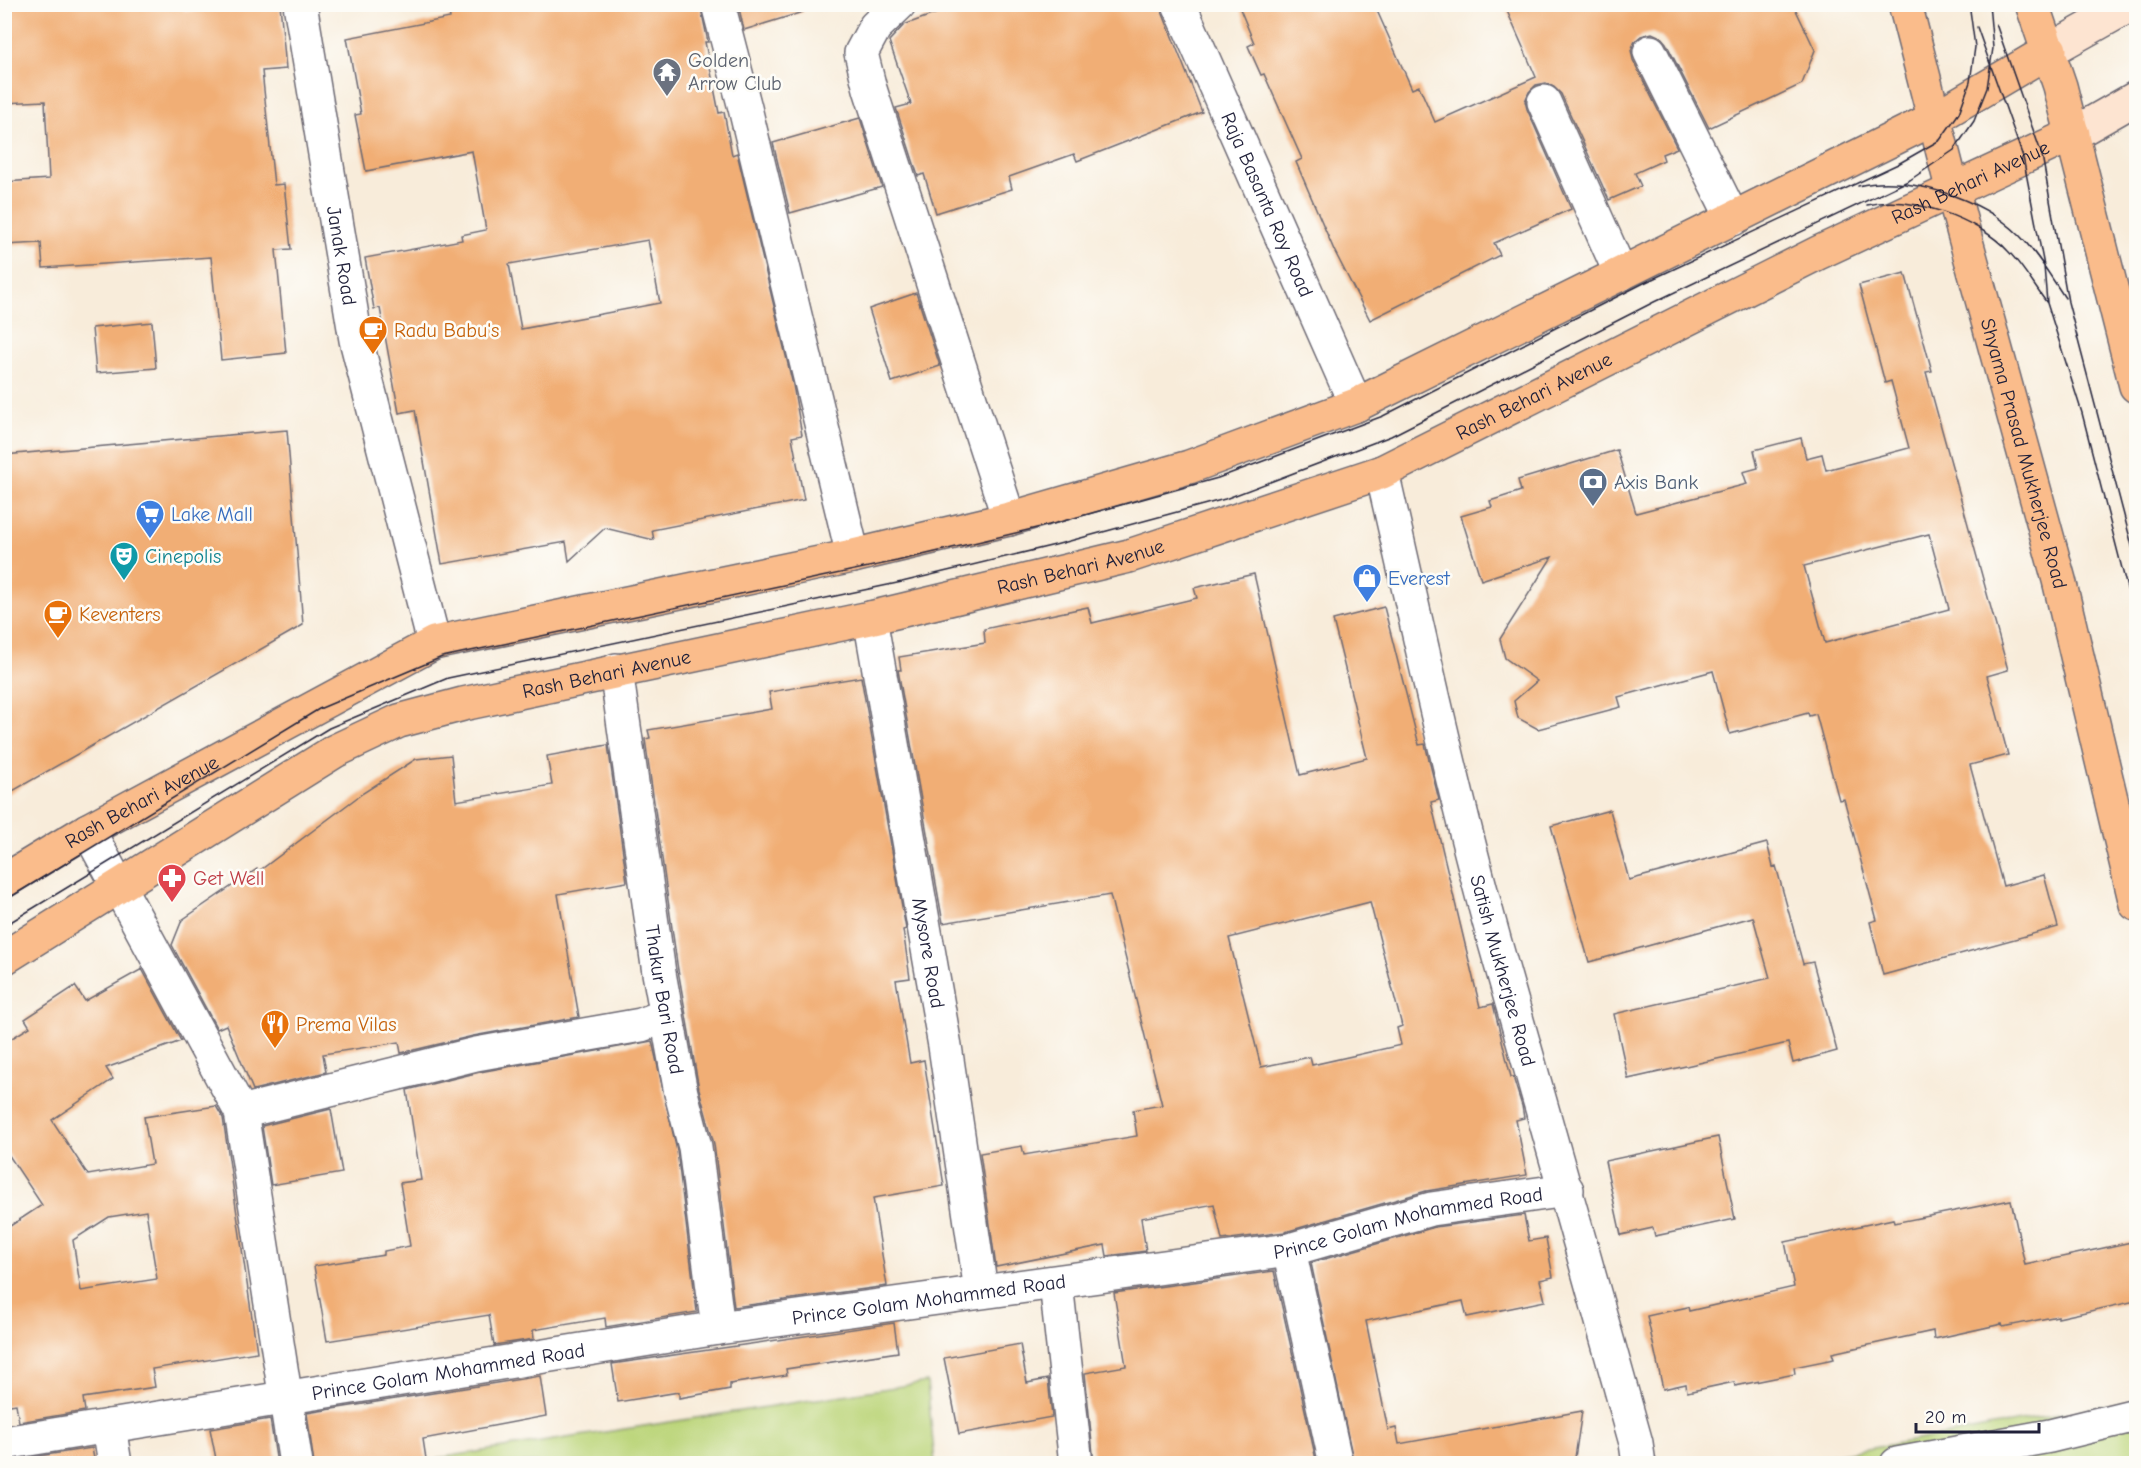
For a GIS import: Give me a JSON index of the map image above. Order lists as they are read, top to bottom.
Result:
{
  "streets": {
    "main road": ["Rash Behari Avenue", "Shyama Prasad Mukherjee Road"],
    "street": [
      "Raja Basanta Roy Road",
      "Janak Road",
      "Mysore Road",
      "Satish Mukherjee Road",
      "Thakur Bari Road",
      "Prince Golam Mohammed Road"
    ]
  },
  "crossings": [
    ["Rash Behari Avenue", "Raja Basanta Roy Road"],
    ["Rash Behari Avenue", "Janak Road"],
    ["Rash Behari Avenue", "Shyama Prasad Mukherjee Road"],
    ["Rash Behari Avenue", "Mysore Road"],
    ["Rash Behari Avenue", "Satish Mukherjee Road"],
    ["Rash Behari Avenue", "Thakur Bari Road"],
    ["Mysore Road", "Prince Golam Mohammed Road"],
    ["Satish Mukherjee Road", "Prince Golam Mohammed Road"],
    ["Thakur Bari Road", "Prince Golam Mohammed Road"]
  ],
  "places": {
    "temple": ["Golden Arrow Club"],
    "cafe": ["Radu Babu's", "Keventers"],
    "bank": ["Axis Bank"],
    "supermarket": ["Lake Mall"],
    "theatre": ["Cinepolis"],
    "shop": ["Everest"],
    "pharmacy": ["Get Well"],
    "restaurant": ["Prema Vilas"]
  },
  "scale_bar": "20 m"
}
